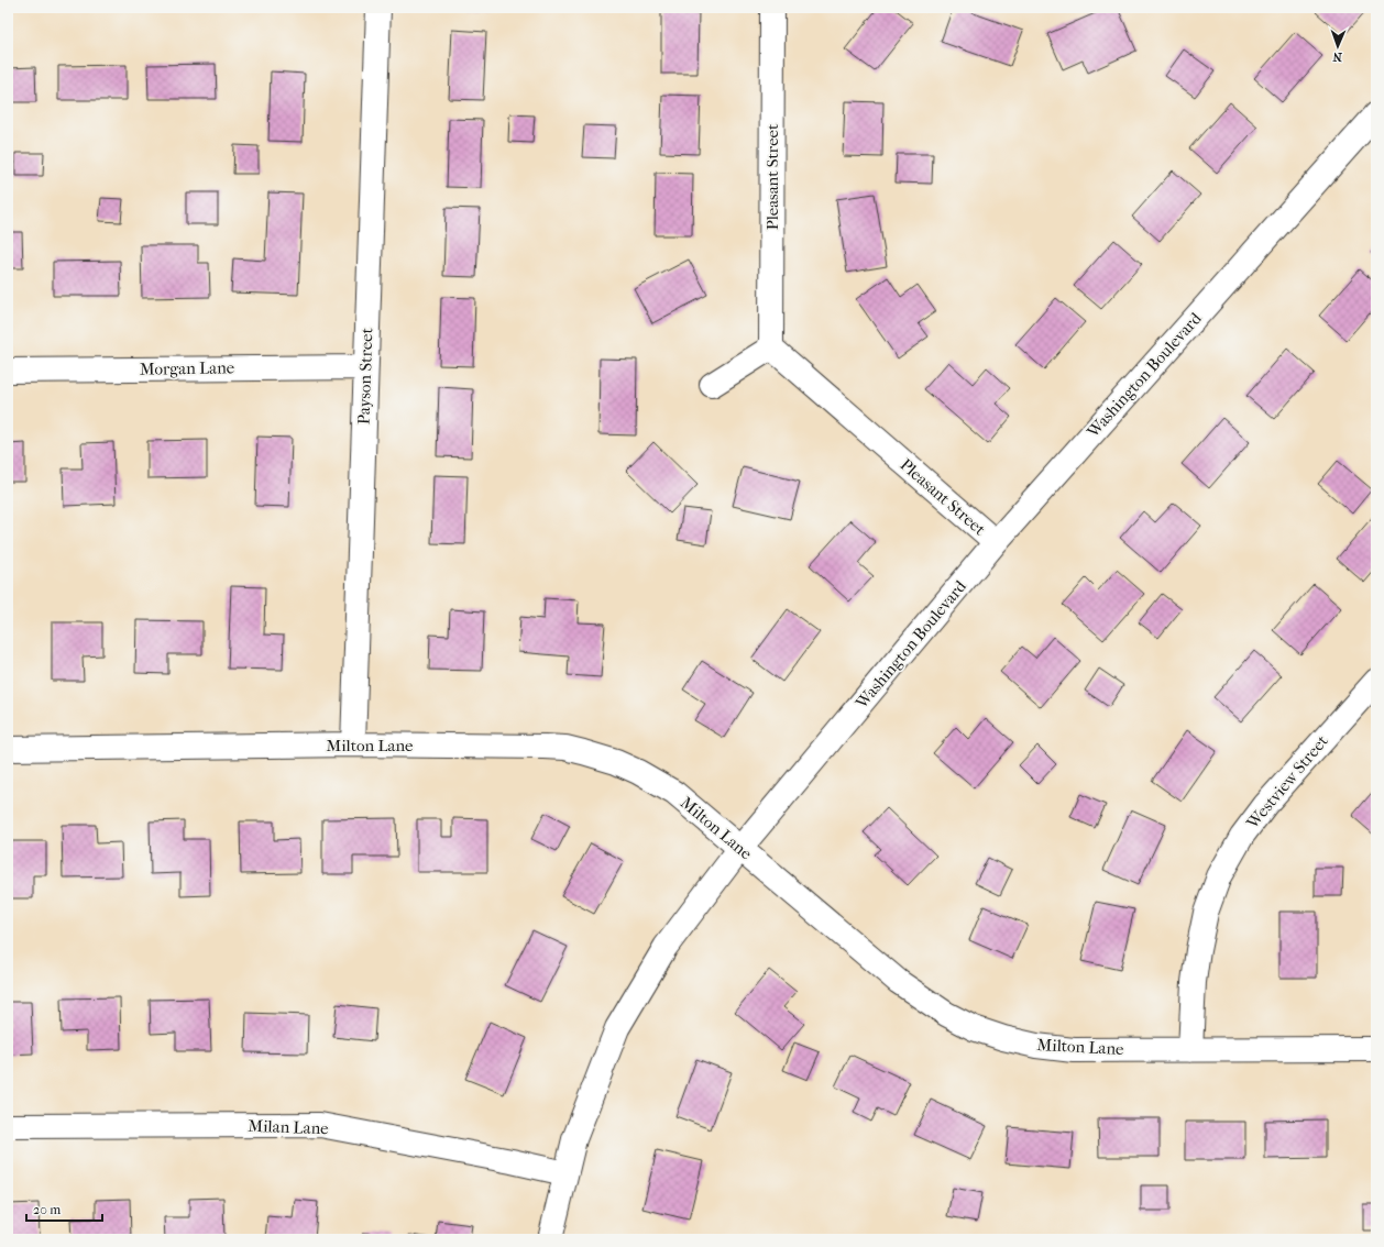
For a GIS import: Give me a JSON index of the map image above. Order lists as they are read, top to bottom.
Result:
{
  "streets": {
    "street": [
      "Pleasant Street",
      "Morgan Lane",
      "Washington Boulevard",
      "Payson Street",
      "Milton Lane",
      "Westview Street",
      "Milan Lane"
    ]
  },
  "crossings": [
    ["Pleasant Street", "Washington Boulevard"],
    ["Morgan Lane", "Payson Street"],
    ["Washington Boulevard", "Milton Lane"],
    ["Washington Boulevard", "Milan Lane"],
    ["Payson Street", "Milton Lane"],
    ["Milton Lane", "Westview Street"]
  ],
  "scale_bar": "20 m",
  "north": "bottom"
}
